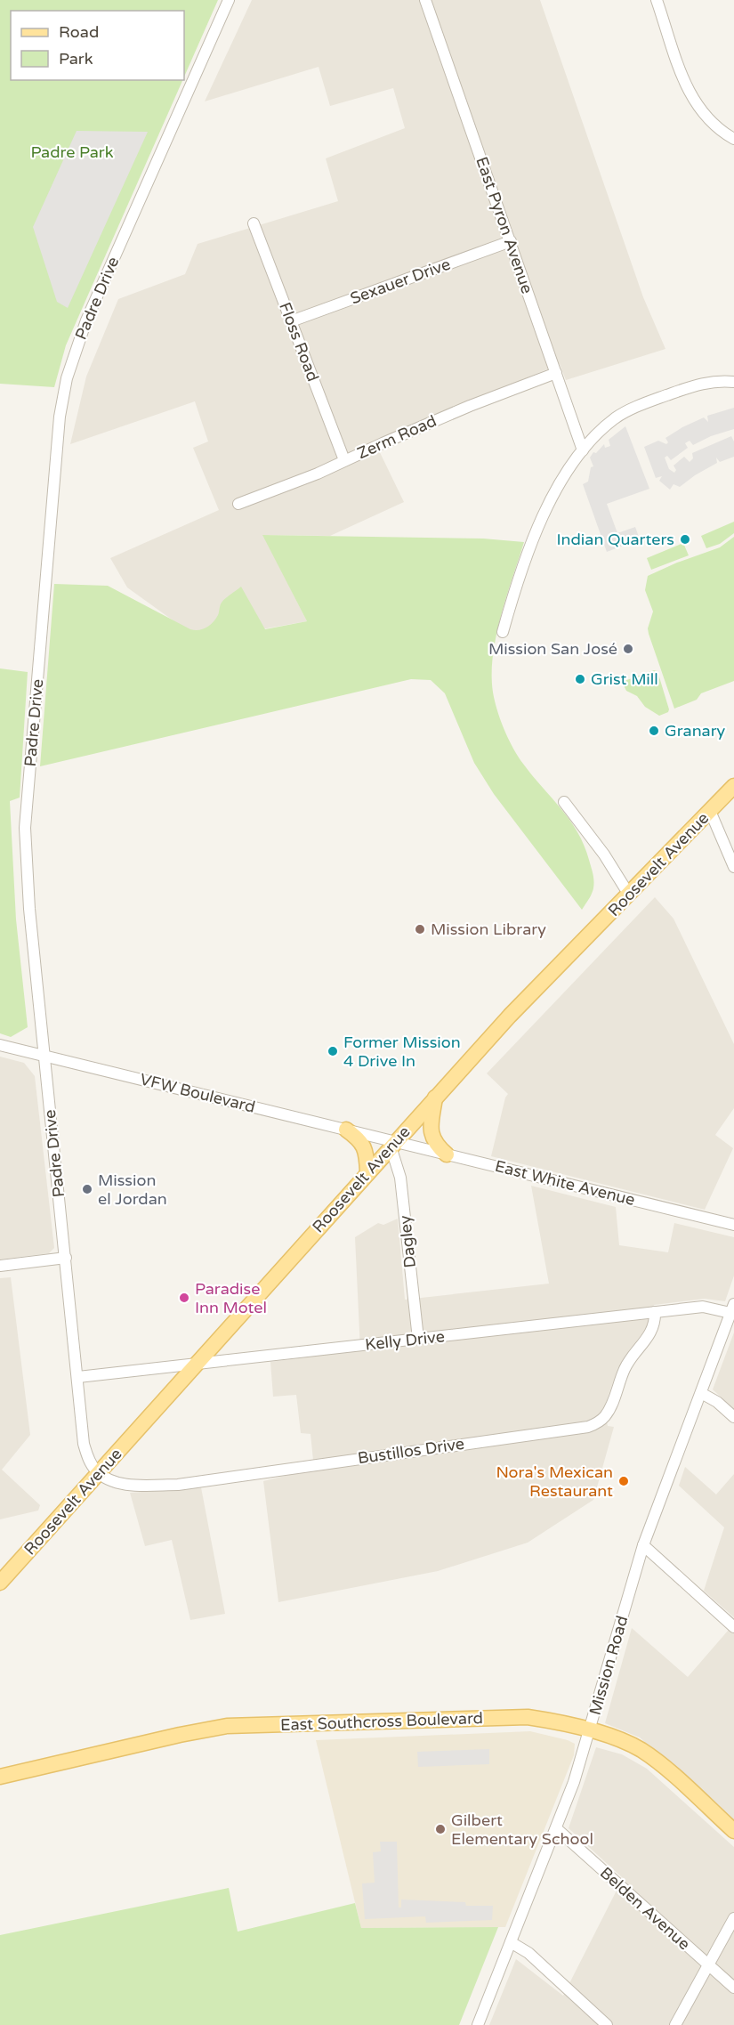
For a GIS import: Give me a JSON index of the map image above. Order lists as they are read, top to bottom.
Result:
{
  "streets": {
    "main road": ["Roosevelt Avenue", "East Southcross Boulevard"],
    "street": [
      "East Pyron Avenue",
      "Sexauer Drive",
      "Padre Drive",
      "Floss Road",
      "Zerm Road",
      "VFW Boulevard",
      "East White Avenue",
      "Dagley",
      "Kelly Drive",
      "Bustillos Drive",
      "Mission Road",
      "Belden Avenue"
    ]
  },
  "crossings": [
    ["East Pyron Avenue", "Sexauer Drive"],
    ["East Pyron Avenue", "Zerm Road"],
    ["Sexauer Drive", "Floss Road"],
    ["Padre Drive", "Roosevelt Avenue"],
    ["Padre Drive", "VFW Boulevard"],
    ["Padre Drive", "Kelly Drive"],
    ["Padre Drive", "Bustillos Drive"],
    ["Floss Road", "Zerm Road"],
    ["Roosevelt Avenue", "VFW Boulevard"],
    ["Roosevelt Avenue", "East White Avenue"],
    ["Roosevelt Avenue", "Dagley"],
    ["Roosevelt Avenue", "Kelly Drive"],
    ["Roosevelt Avenue", "Bustillos Drive"],
    ["VFW Boulevard", "East White Avenue"],
    ["VFW Boulevard", "Dagley"],
    ["East White Avenue", "Dagley"],
    ["Dagley", "Kelly Drive"],
    ["Kelly Drive", "Bustillos Drive"],
    ["Kelly Drive", "Mission Road"],
    ["Mission Road", "East Southcross Boulevard"],
    ["Mission Road", "Belden Avenue"]
  ],
  "parks": ["Padre Park"],
  "places": [
    "Indian Quarters",
    "Mission San José",
    "Grist Mill",
    "Granary",
    "Mission Library",
    "Former Mission 4 Drive In",
    "Mission el Jordan",
    "Paradise Inn Motel",
    "Nora's Mexican Restaurant",
    "Gilbert Elementary School"
  ],
  "legend": ["Road", "Park"]
}
